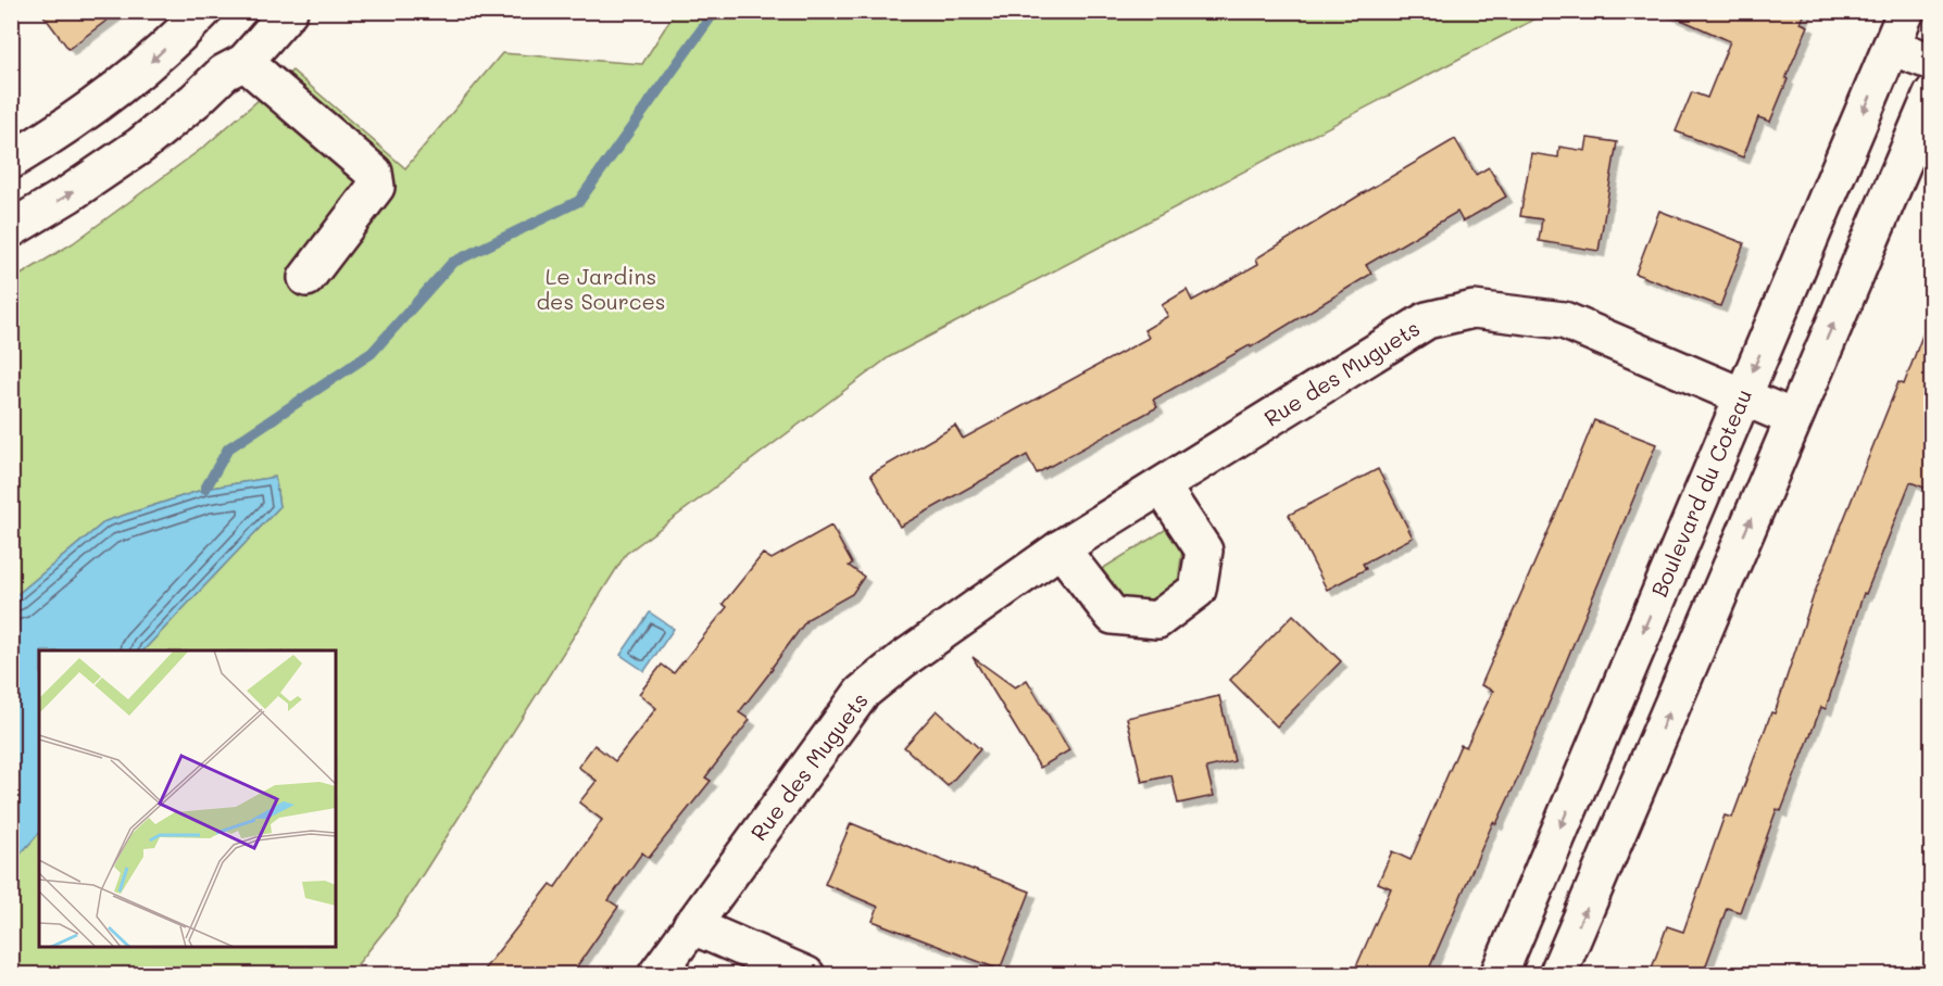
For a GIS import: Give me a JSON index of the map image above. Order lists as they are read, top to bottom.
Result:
{
  "streets": {
    "street": ["Rue des Muguets", "Boulevard du Coteau"]
  },
  "crossings": [
    ["Rue des Muguets", "Boulevard du Coteau"]
  ],
  "parks": ["Le Jardins des Sources"]
}
